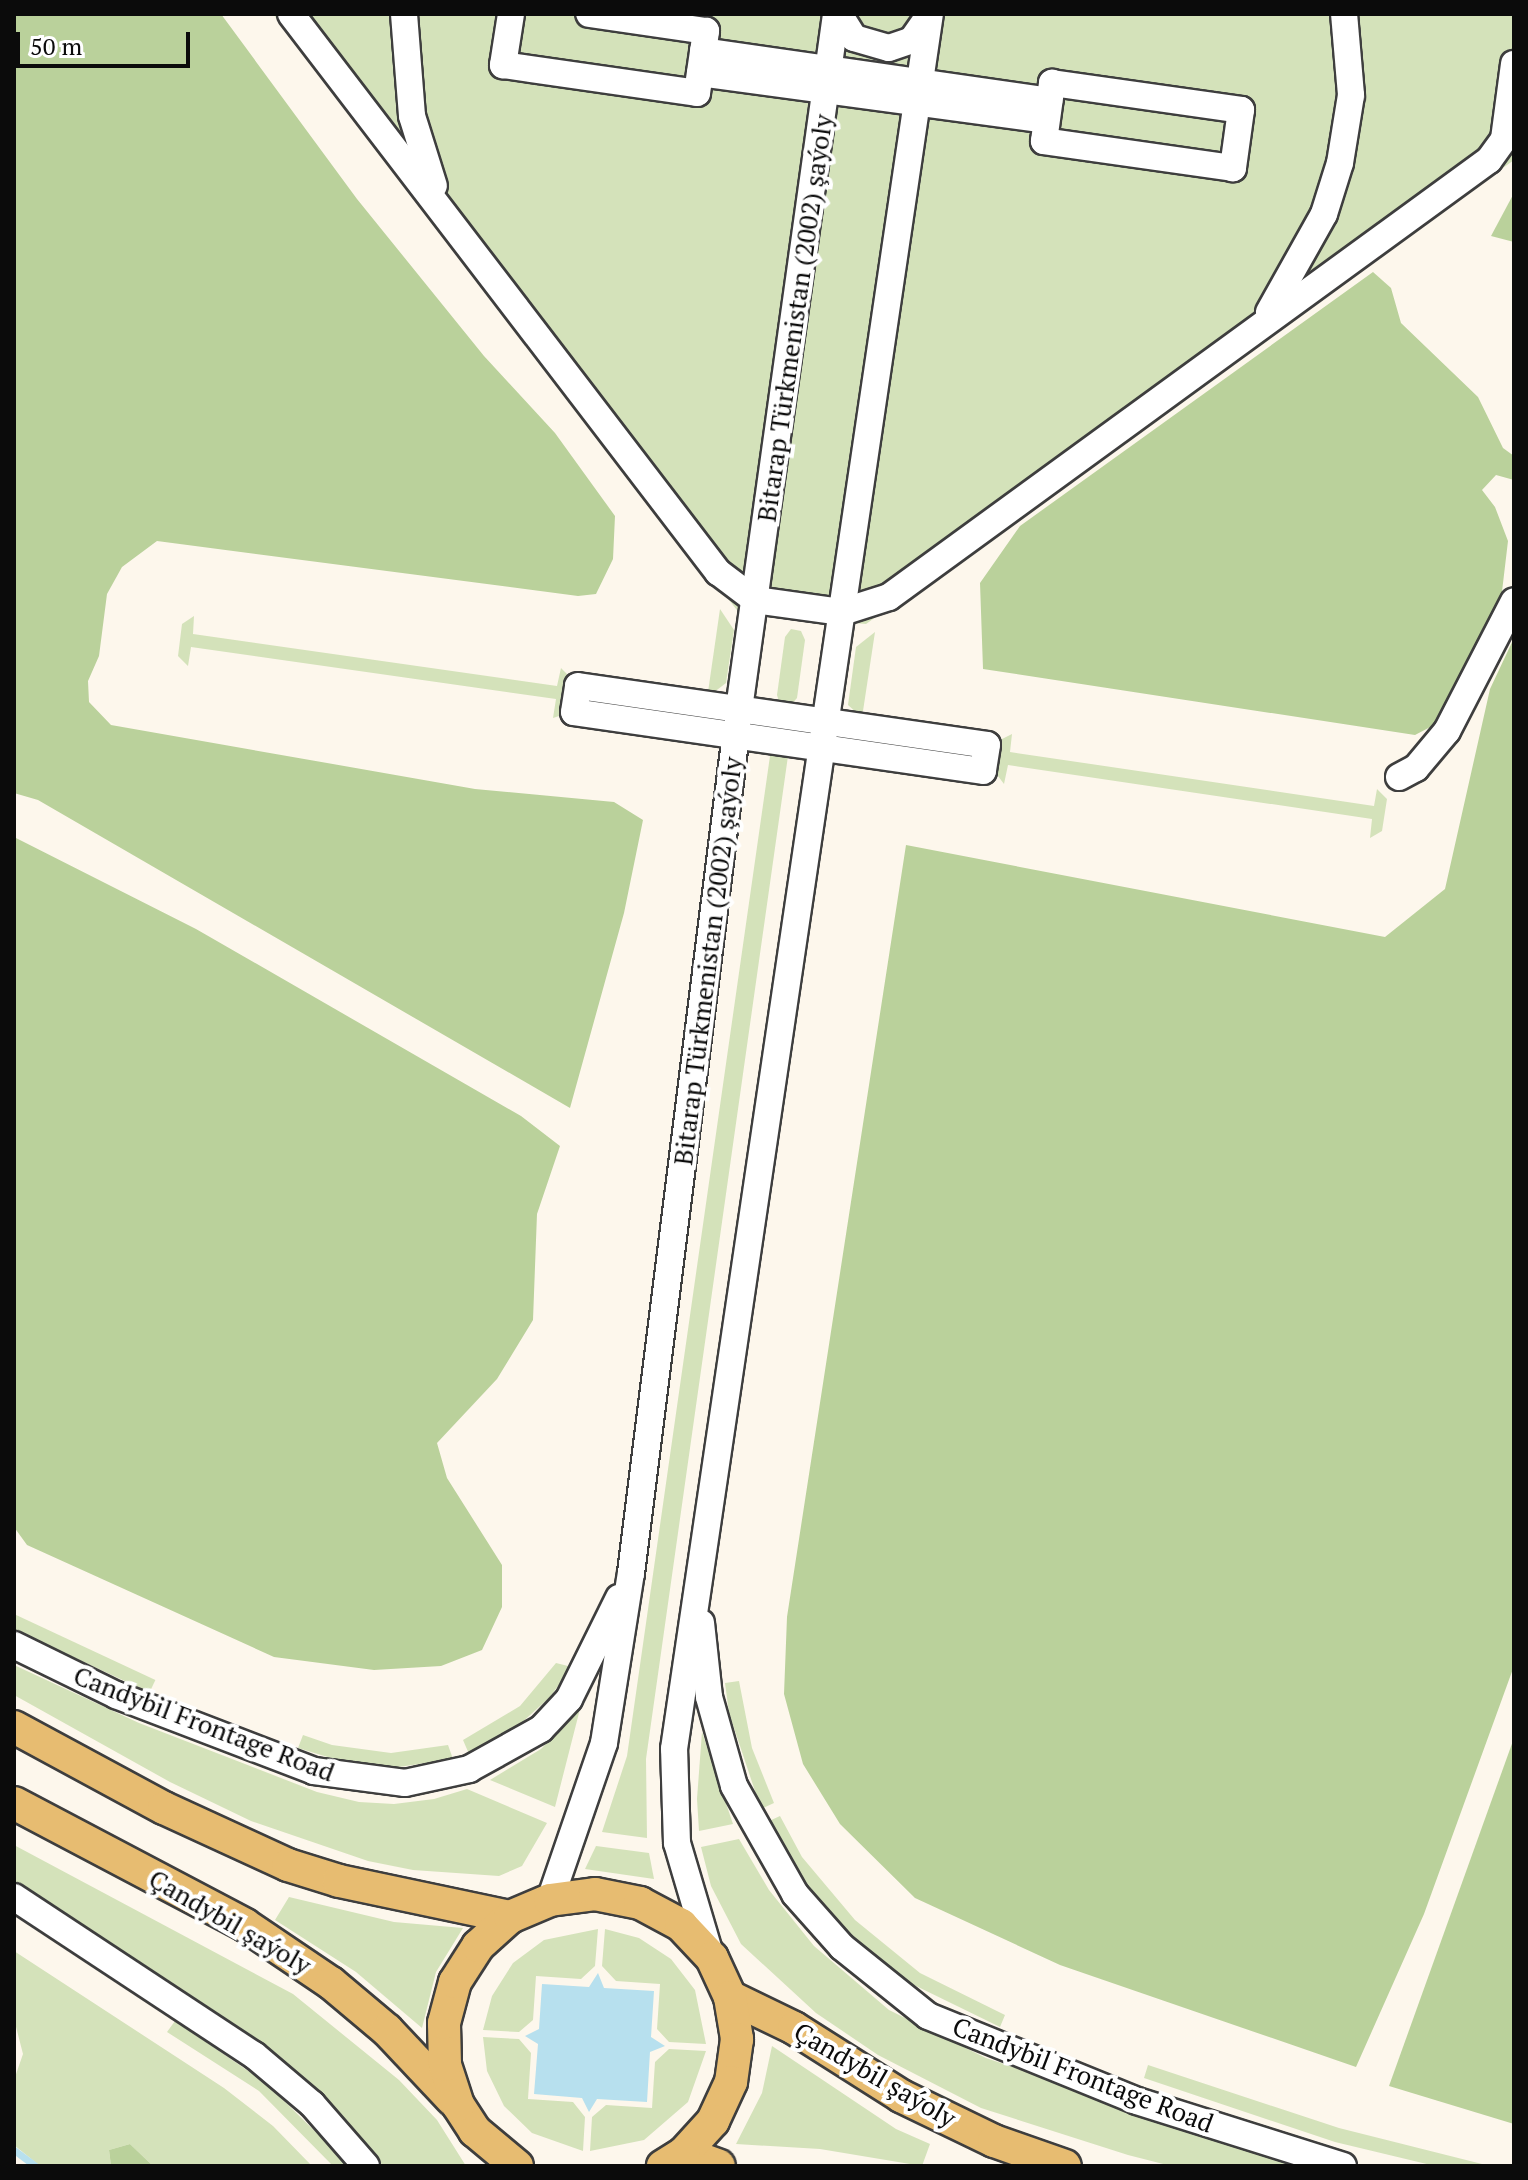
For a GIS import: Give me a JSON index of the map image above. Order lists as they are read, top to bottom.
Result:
{
  "streets": {
    "main road": ["Çandybil şaýoly"],
    "street": ["Bitarap Türkmenistan (2002) şaýoly", "Candybil Frontage Road"]
  },
  "crossings": [
    ["Bitarap Türkmenistan (2002) şaýoly", "Candybil Frontage Road"]
  ],
  "scale_bar": "50 m"
}
